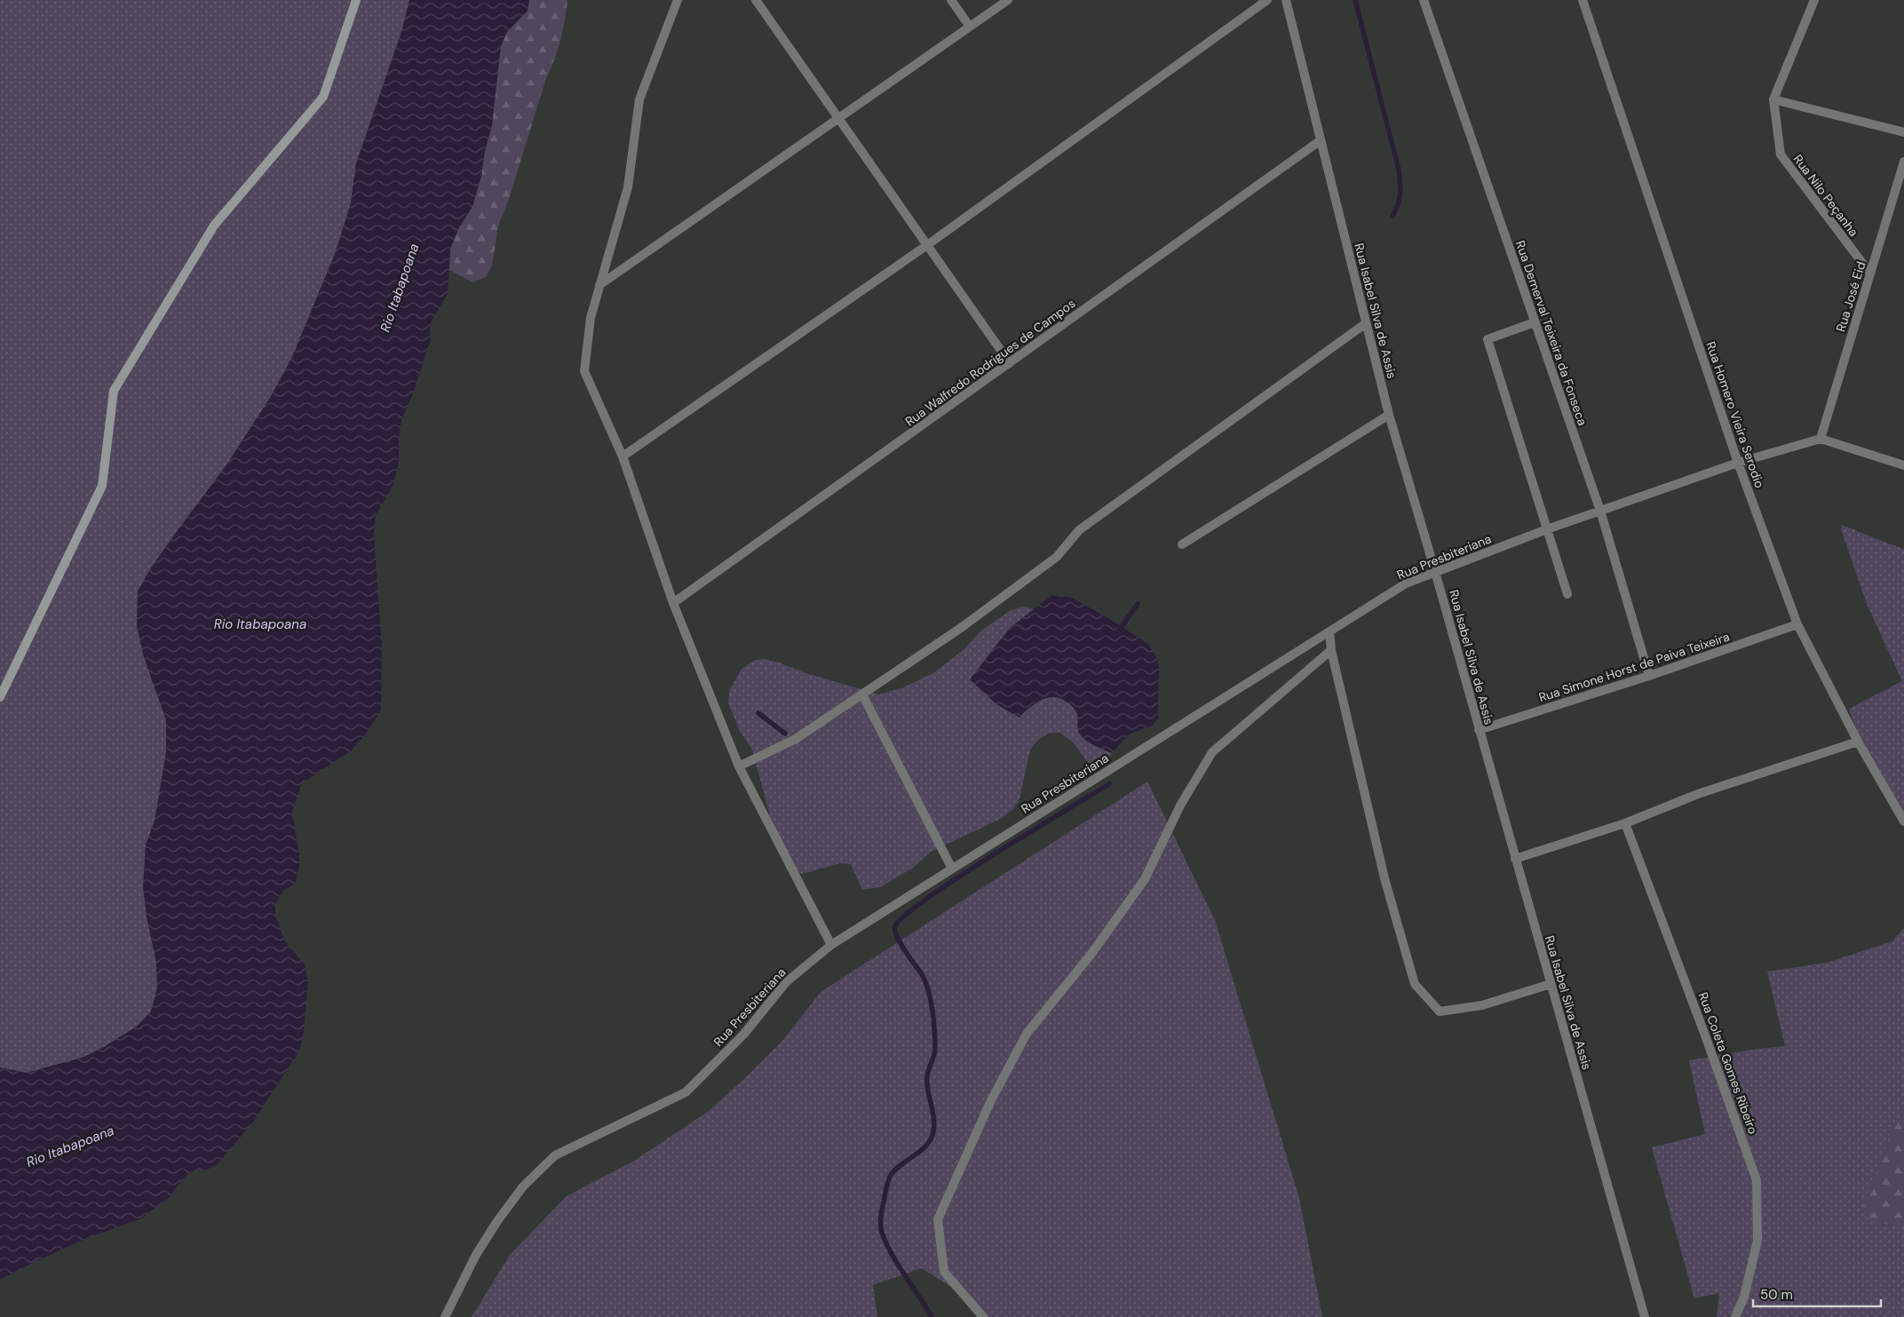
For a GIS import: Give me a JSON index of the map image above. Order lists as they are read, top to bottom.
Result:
{
  "streets": {
    "street": [
      "Rua Nilo Peçanha",
      "Rua José Eid",
      "Rua Isabel Silva de Assis",
      "Rua Demerval Teixeira da Fonseca",
      "Rua Walfredo Rodrigues de Campos",
      "Rua Homero Vieira Serodio",
      "Rua Presbiteriana",
      "Rua Simone Horst de Paiva Teixeira",
      "Rua Coleta Gomes Ribeiro"
    ]
  },
  "crossings": [
    ["Rua Nilo Peçanha", "Rua José Eid"],
    ["Rua José Eid", "Rua Presbiteriana"],
    ["Rua Isabel Silva de Assis", "Rua Walfredo Rodrigues de Campos"],
    ["Rua Isabel Silva de Assis", "Rua Presbiteriana"],
    ["Rua Isabel Silva de Assis", "Rua Simone Horst de Paiva Teixeira"],
    ["Rua Demerval Teixeira da Fonseca", "Rua Presbiteriana"],
    ["Rua Demerval Teixeira da Fonseca", "Rua Simone Horst de Paiva Teixeira"],
    ["Rua Homero Vieira Serodio", "Rua Presbiteriana"],
    ["Rua Homero Vieira Serodio", "Rua Simone Horst de Paiva Teixeira"]
  ],
  "water": ["Rio Itabapoana"],
  "scale_bar": "50 m"
}
